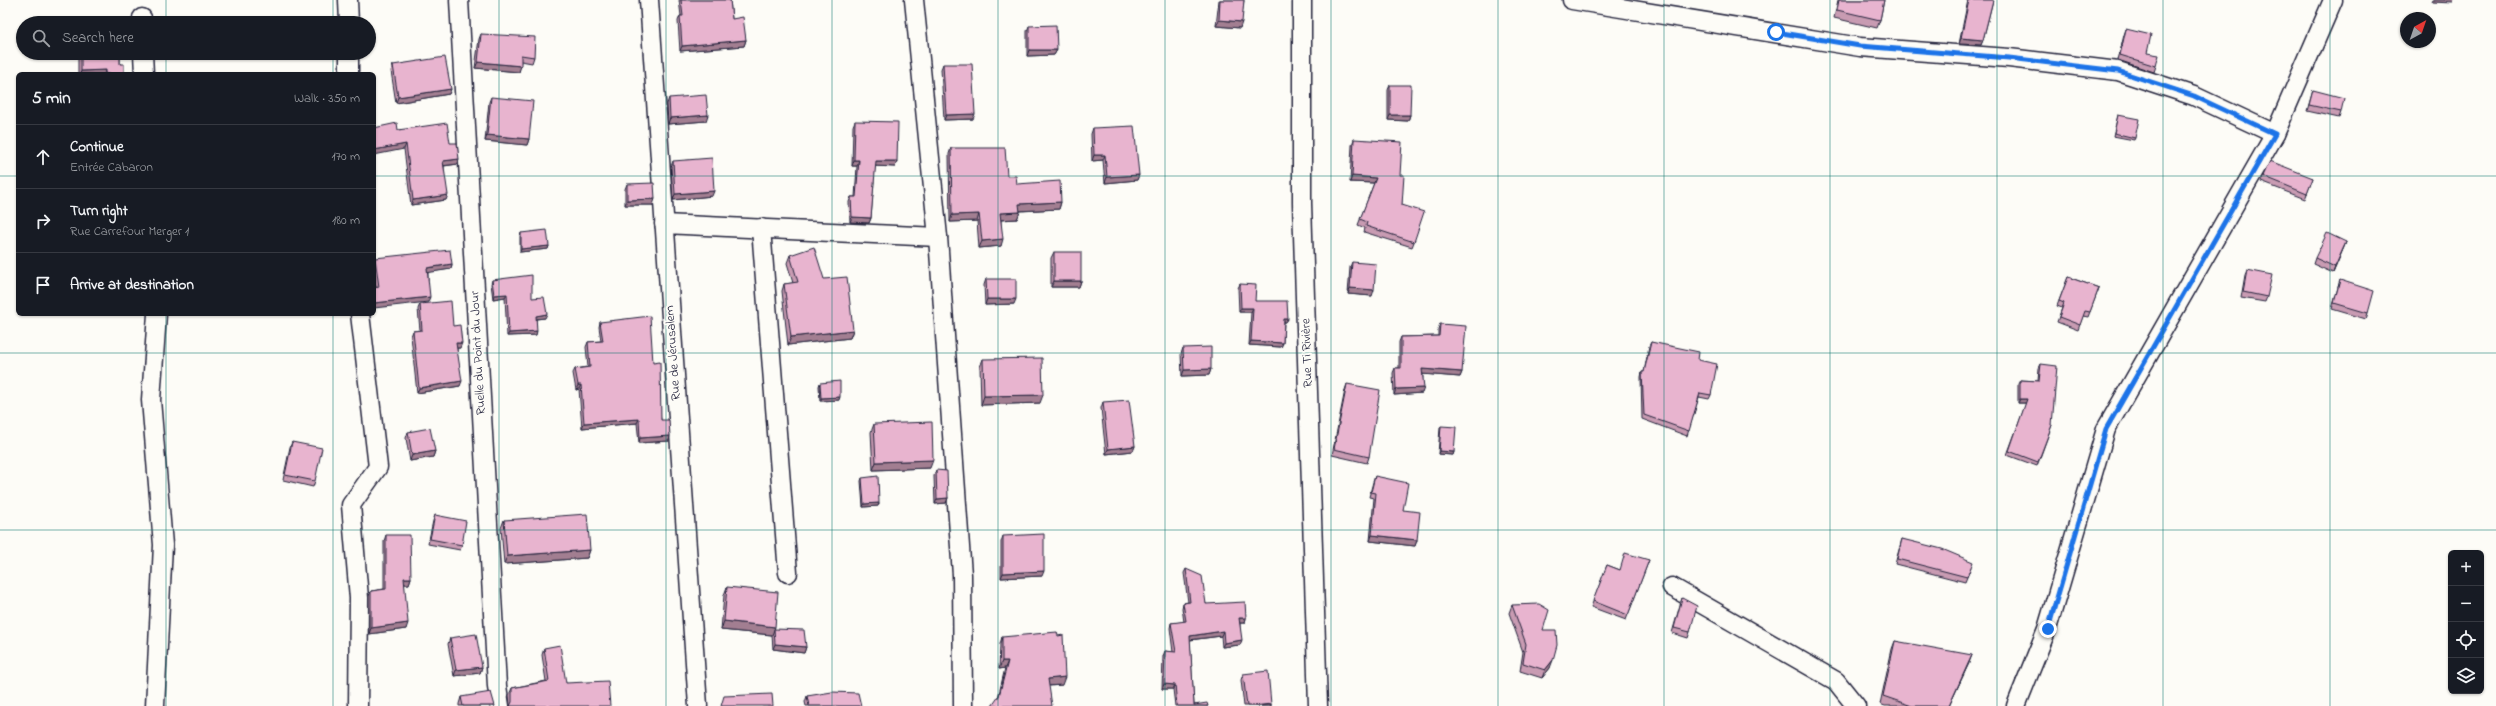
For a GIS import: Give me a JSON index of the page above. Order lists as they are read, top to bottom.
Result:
{
  "streets": {
    "street": ["Ruelle du Point du Jour", "Rue de Jérusalem", "Rue Ti Rivière"]
  },
  "north": "top right",
  "page": {
    "search": "Search here",
    "heading": ["5 min", "Walk · 350 m"],
    "list": [
      ["Continue", "Entrée Cabaron", "170 m"],
      ["Turn right", "Rue Carrefour Merger 1", "180 m"],
      "Arrive at destination"
    ],
    "map_buttons": ["+", "−"]
  }
}
